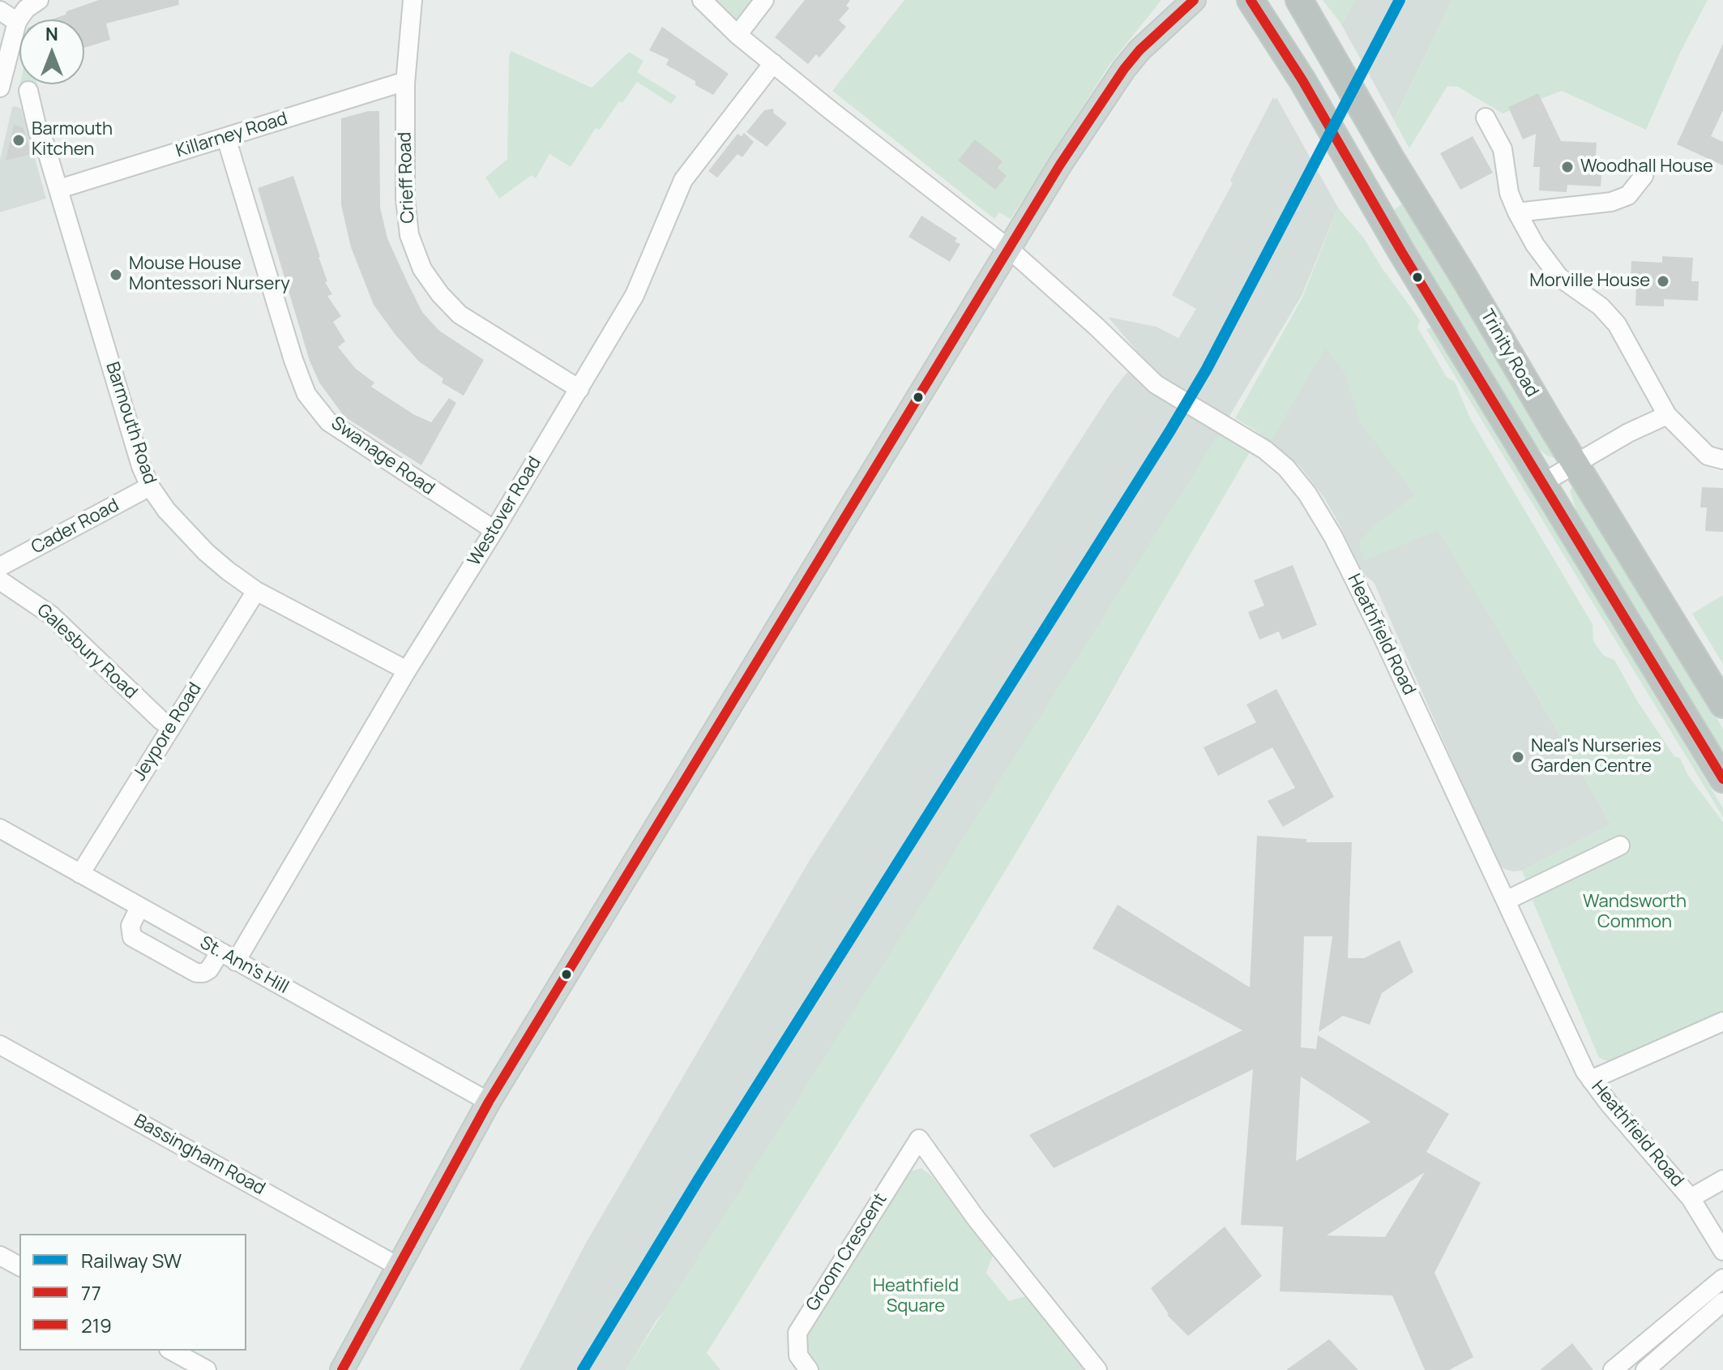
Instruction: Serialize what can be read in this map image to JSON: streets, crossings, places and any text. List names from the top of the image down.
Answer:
{
  "streets": {
    "highway": ["Trinity Road"],
    "street": [
      "Killarney Road",
      "Crieff Road",
      "Barmouth Road",
      "Swanage Road",
      "Westover Road",
      "Cader Road",
      "Heathfield Road",
      "Galesbury Road",
      "Jeypore Road",
      "St. Ann's Hill",
      "Bassingham Road",
      "Groom Crescent"
    ]
  },
  "crossings": [
    ["Killarney Road", "Crieff Road"],
    ["Killarney Road", "Barmouth Road"],
    ["Killarney Road", "Swanage Road"],
    ["Crieff Road", "Westover Road"],
    ["Barmouth Road", "Westover Road"],
    ["Barmouth Road", "Cader Road"],
    ["Barmouth Road", "Jeypore Road"],
    ["Swanage Road", "Westover Road"],
    ["Westover Road", "Heathfield Road"],
    ["Westover Road", "St. Ann's Hill"],
    ["Galesbury Road", "Jeypore Road"],
    ["Jeypore Road", "St. Ann's Hill"]
  ],
  "parks": ["Wandsworth Common", "Heathfield Square"],
  "places": [
    "Barmouth Kitchen",
    "Woodhall House",
    "Mouse House Montessori Nursery",
    "Morville House",
    "Neal's Nurseries Garden Centre"
  ],
  "lines": ["rail line SW", "transit line 77", "transit line 219"],
  "legend": ["Railway SW", "77", "219"],
  "north": "top"
}
